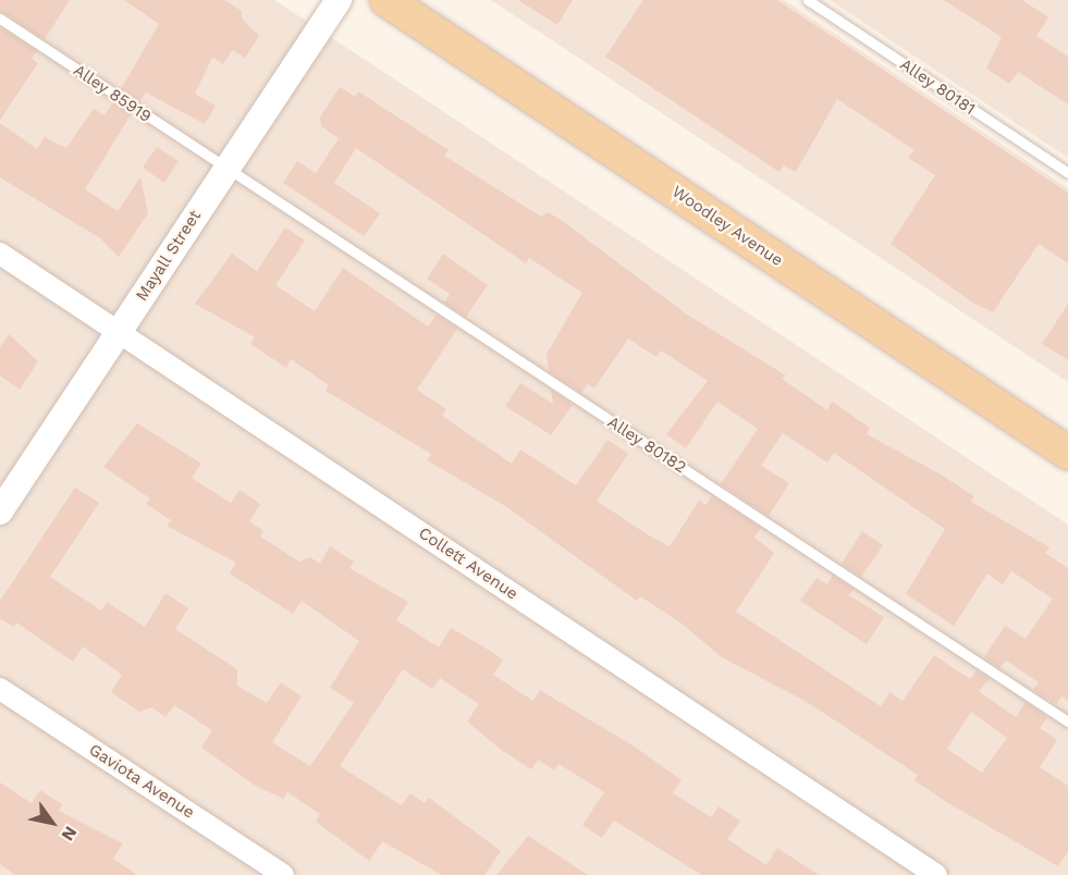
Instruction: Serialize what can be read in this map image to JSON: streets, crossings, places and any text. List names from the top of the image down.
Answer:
{
  "streets": {
    "main road": ["Woodley Avenue"],
    "street": ["Mayall Street", "Collett Avenue", "Gaviota Avenue"],
    "lane": ["Alley 80181", "Alley 85919", "Alley 80182"]
  },
  "crossings": [
    ["Alley 85919", "Mayall Street"],
    ["Alley 85919", "Alley 80182"],
    ["Mayall Street", "Alley 80182"],
    ["Mayall Street", "Collett Avenue"]
  ],
  "north": "bottom right"
}
